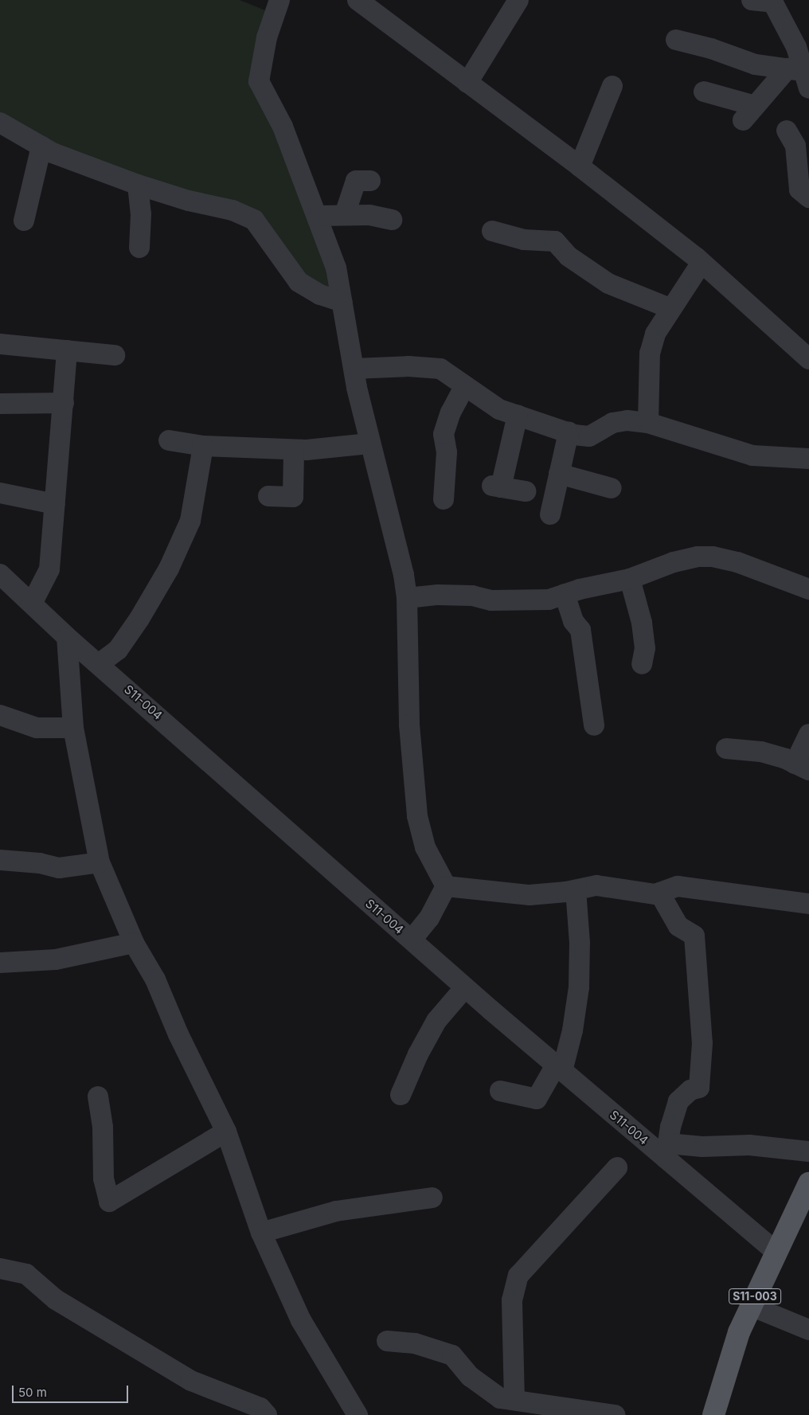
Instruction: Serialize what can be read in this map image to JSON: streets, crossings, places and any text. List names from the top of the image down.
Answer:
{
  "streets": {
    "main road": ["S11-003"],
    "street": ["S11-004"]
  },
  "crossings": [
    ["S11-004", "S11-003"]
  ],
  "scale_bar": "50 m"
}
